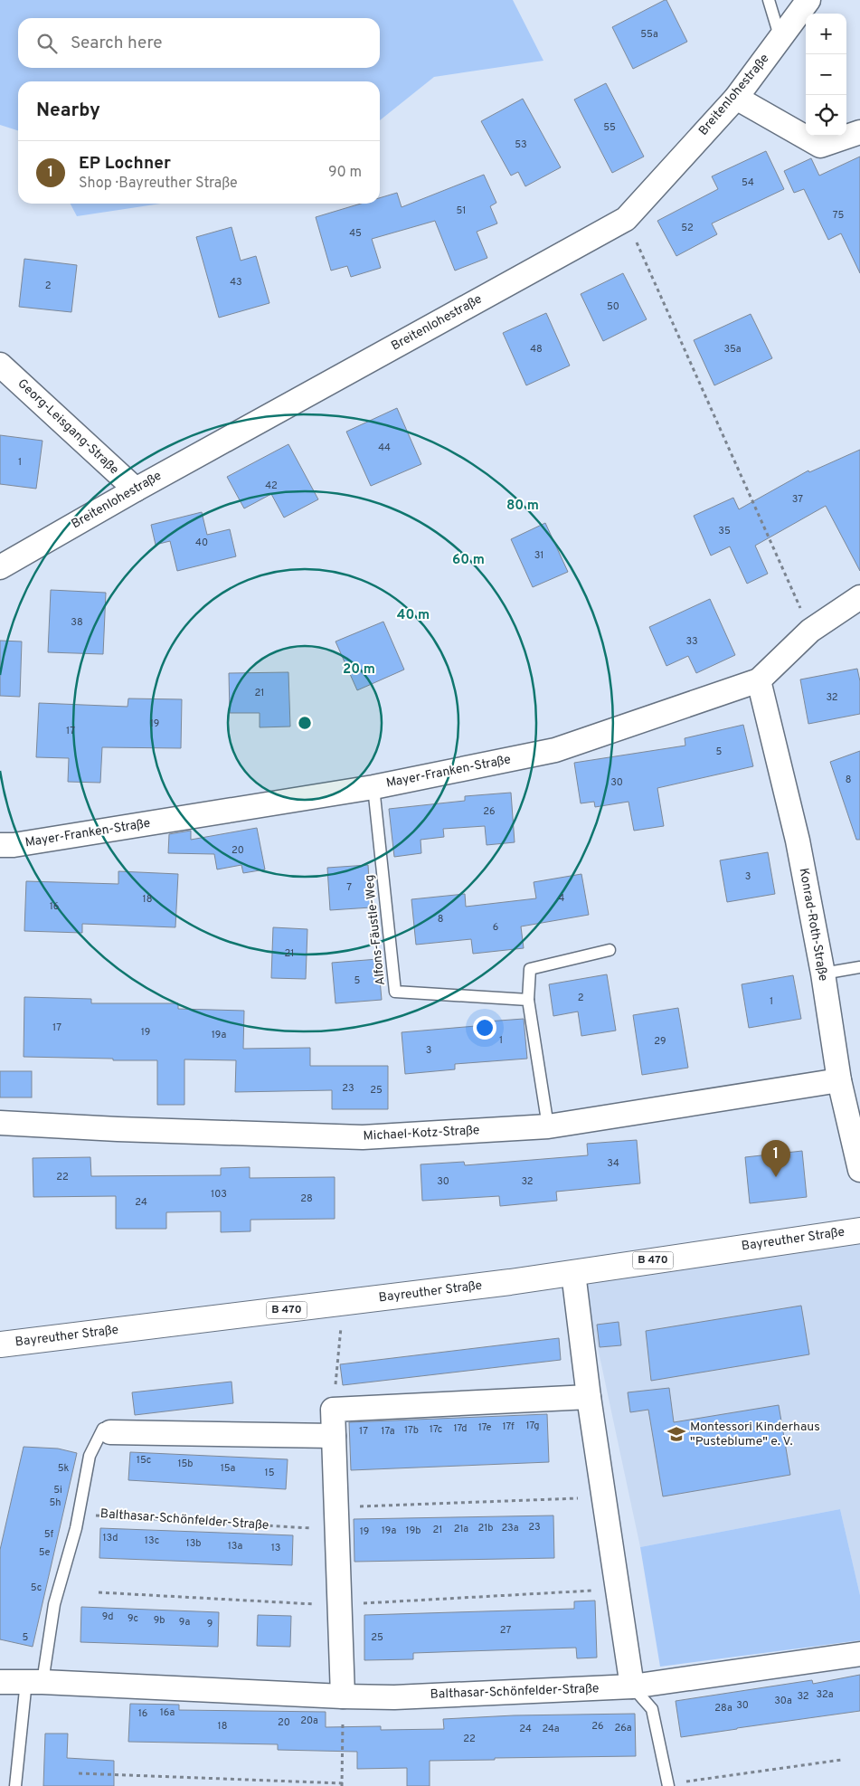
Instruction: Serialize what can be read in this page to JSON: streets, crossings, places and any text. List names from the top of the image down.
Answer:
{
  "streets": {
    "main road": ["Bayreuther Straße", "B 470"],
    "street": [
      "Breitenlohestraße",
      "Georg-Leisgang-Straße",
      "Mayer-Franken-Straße",
      "Konrad-Roth-Straße",
      "Michael-Kotz-Straße",
      "Balthasar-Schönfelder-Straße"
    ],
    "lane": ["Alfons-Fäustle-Weg"]
  },
  "crossings": [
    ["Breitenlohestraße", "Georg-Leisgang-Straße"],
    ["Mayer-Franken-Straße", "Konrad-Roth-Straße"],
    ["Mayer-Franken-Straße", "Alfons-Fäustle-Weg"],
    ["Konrad-Roth-Straße", "Michael-Kotz-Straße"]
  ],
  "places": {
    "school or university": ["Montessori Kinderhaus \"Pusteblume\" e. V."]
  },
  "house_numbers": [
    "55a",
    "55",
    "53",
    "54",
    "51",
    "75",
    "52",
    "45",
    "43",
    "2",
    "50",
    "48",
    "35a",
    "44",
    "1",
    "42",
    "37",
    "35",
    "40",
    "31",
    "38",
    "33",
    "21",
    "32",
    "19",
    "17",
    "5",
    "8",
    "30",
    "26",
    "20",
    "3",
    "7",
    "4",
    "18",
    "16",
    "8",
    "6",
    "21",
    "5",
    "2",
    "1",
    "17",
    "19",
    "19a",
    "1",
    "29",
    "3",
    "23",
    "25",
    "34",
    "22",
    "30",
    "32",
    "103",
    "28",
    "24",
    "17g",
    "17f",
    "17e",
    "17d",
    "17c",
    "17b",
    "17",
    "17a",
    "15c",
    "15b",
    "5k",
    "15a",
    "15",
    "5i",
    "5h",
    "23",
    "21b",
    "23a",
    "21a",
    "21",
    "19a",
    "19b",
    "19",
    "5f",
    "13d",
    "13c",
    "13b",
    "13a",
    "13",
    "5e",
    "5c",
    "9d",
    "9c",
    "9b",
    "9a",
    "9",
    "27",
    "5",
    "25",
    "32a",
    "32",
    "30a",
    "30",
    "28a",
    "16a",
    "16",
    "20a",
    "20",
    "18",
    "26",
    "26a",
    "24",
    "24a",
    "22"
  ],
  "page": {
    "map_buttons": ["+", "−"],
    "search": "Search here",
    "heading": "Nearby",
    "list": [
      {
        "mark": "1",
        "name": "EP Lochner",
        "note": "Shop · Bayreuther Straße",
        "value": "90 m"
      }
    ],
    "pins": "1"
  },
  "rings": [
    "80 m",
    "60 m",
    "40 m",
    "20 m"
  ]
}
